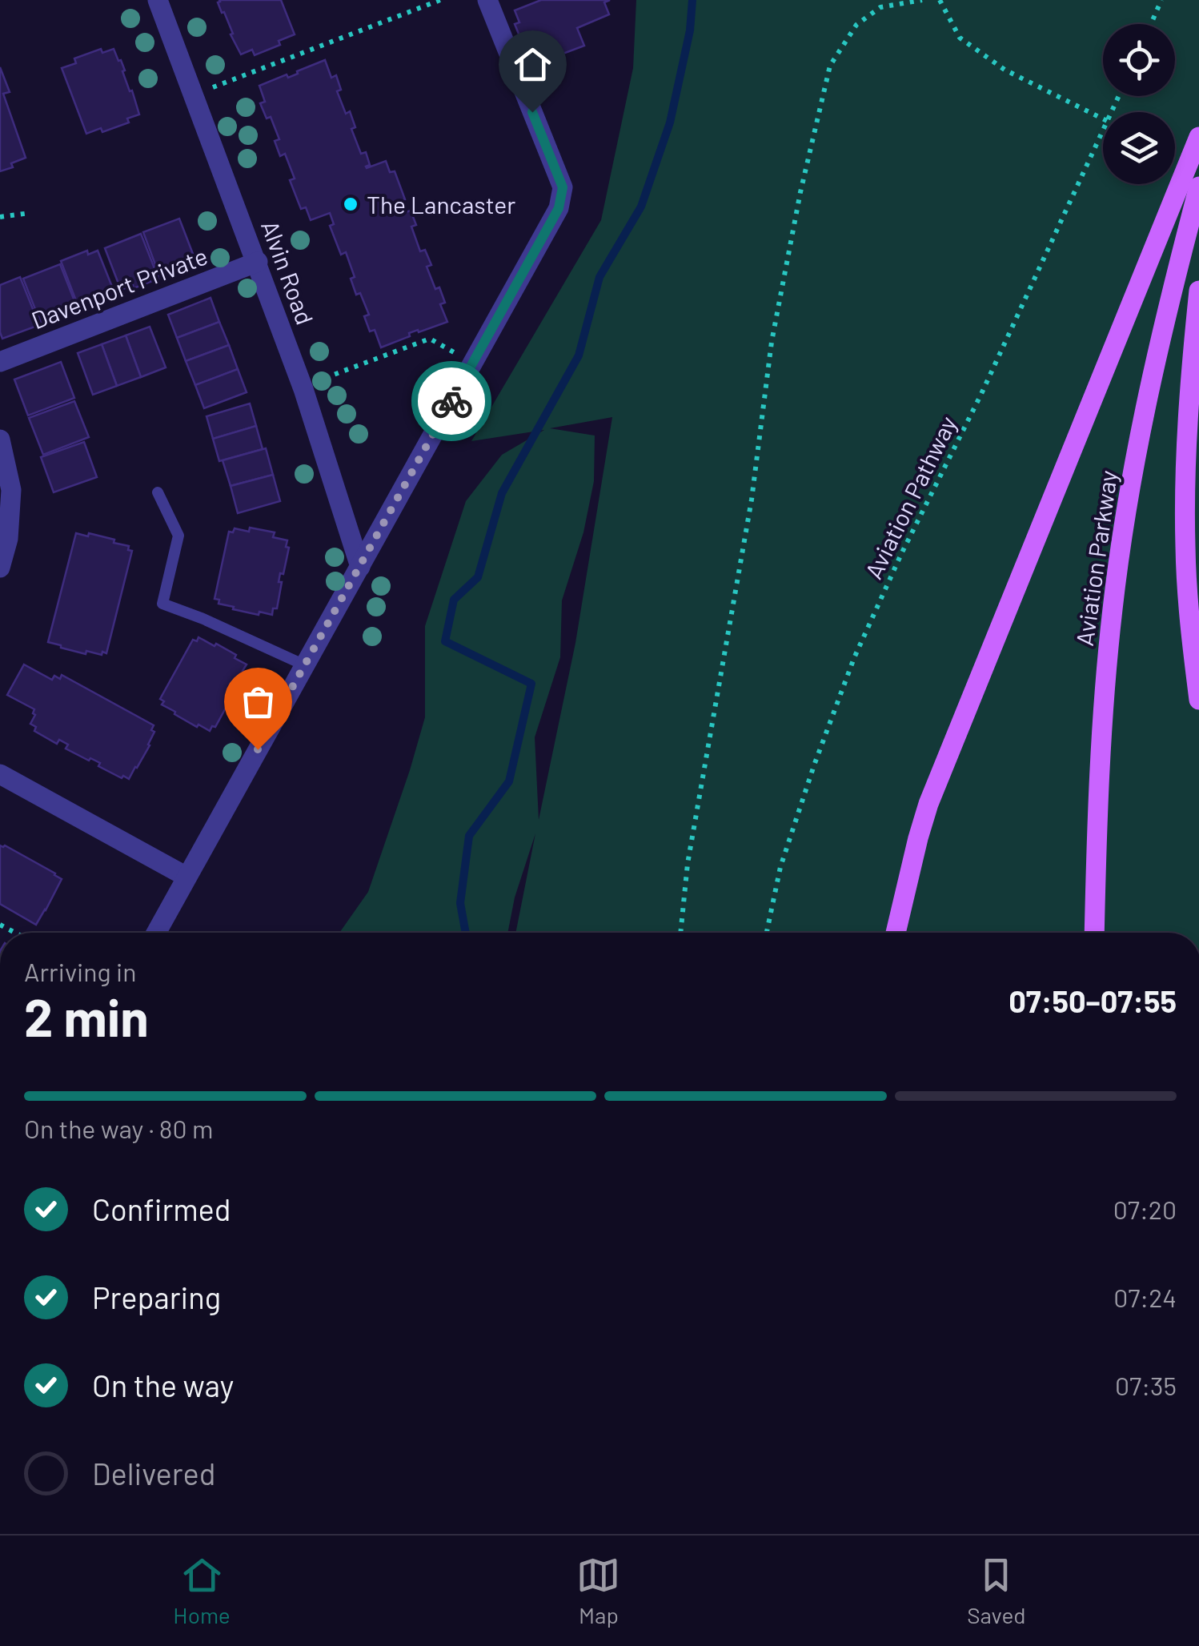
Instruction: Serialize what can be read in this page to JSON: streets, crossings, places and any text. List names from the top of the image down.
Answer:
{
  "streets": {
    "main road": ["Aviation Parkway"],
    "street": ["Alvin Road", "Davenport Private"],
    "path": ["Aviation Pathway"]
  },
  "crossings": [
    ["Alvin Road", "Davenport Private"]
  ],
  "places": ["The Lancaster"],
  "page": {
    "heading": ["2 min", "Arriving in", "07:50–07:55"],
    "bar": "On the way · 80 m",
    "list": [
      ["Confirmed", "07:20"],
      ["Preparing", "07:24"],
      ["On the way", "07:35"],
      "Delivered"
    ],
    "tabs": ["Home", "Map", "Saved"]
  }
}
